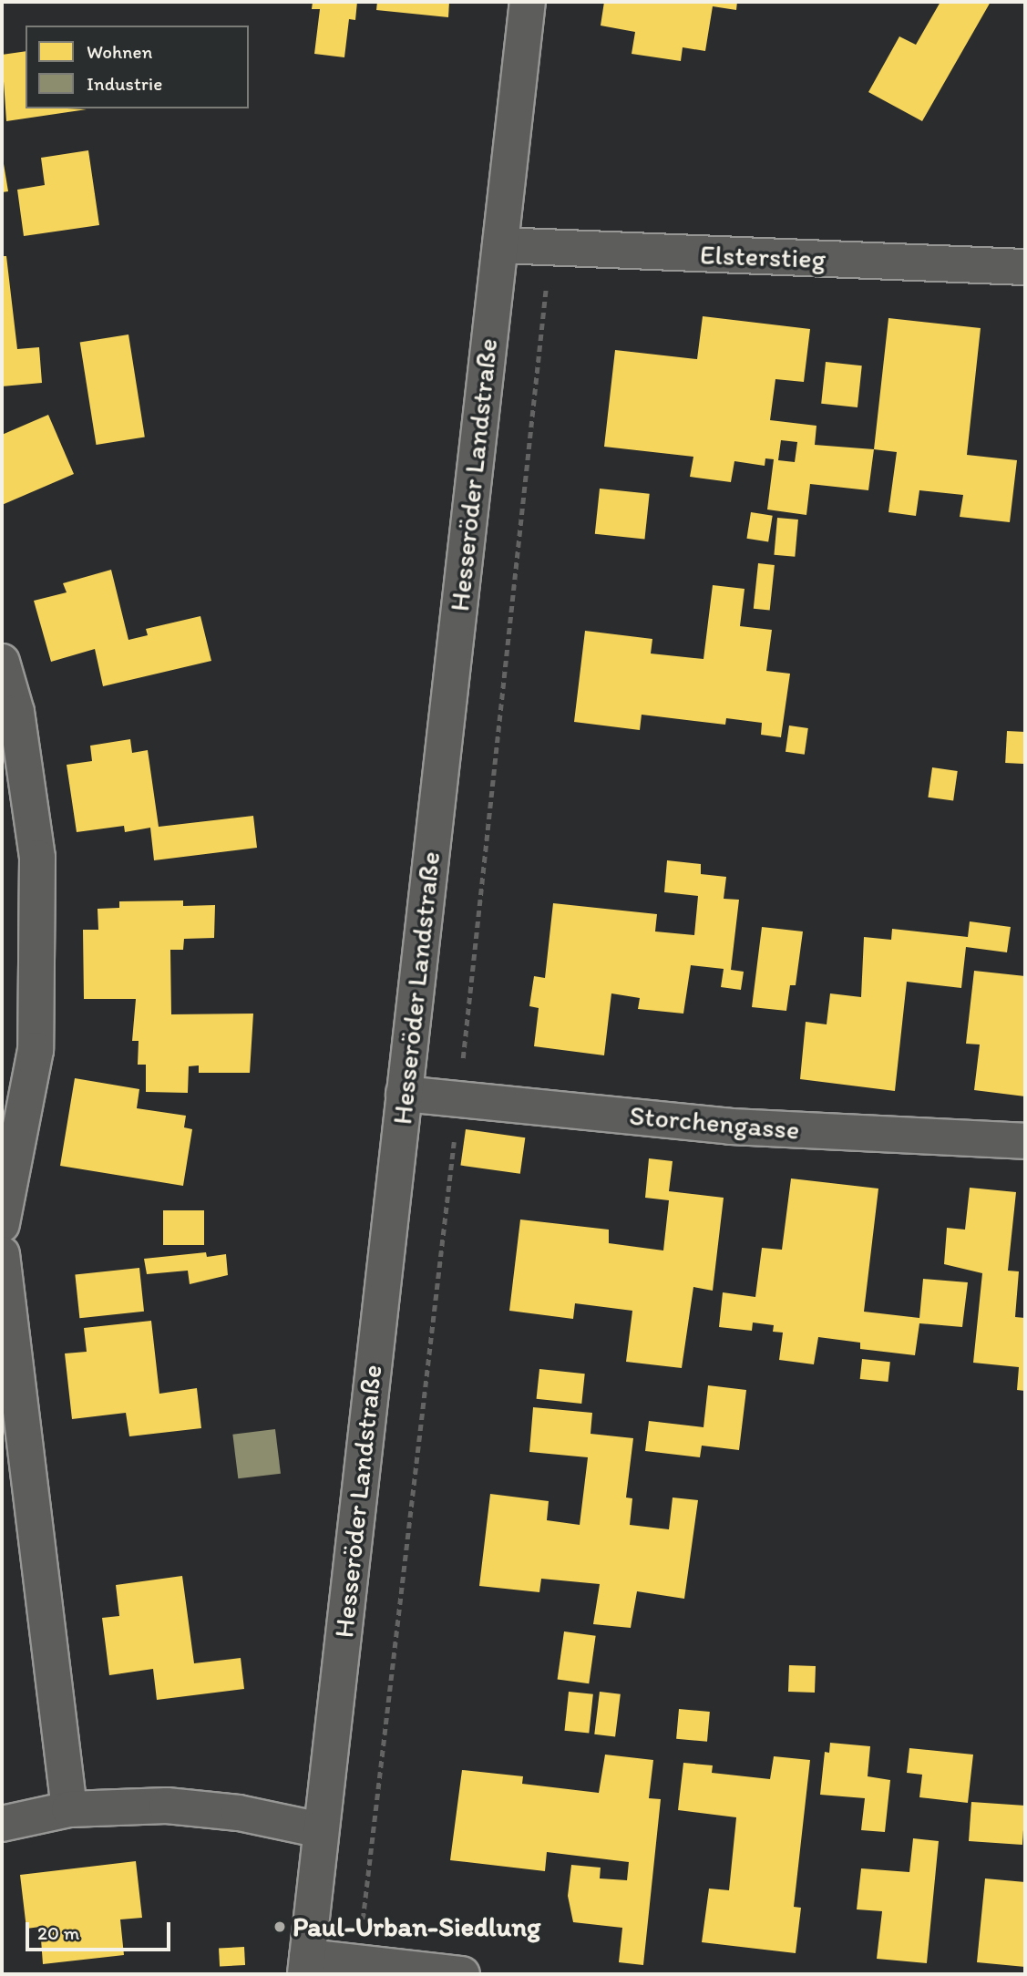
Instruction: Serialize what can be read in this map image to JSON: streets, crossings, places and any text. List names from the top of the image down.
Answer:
{
  "streets": {
    "street": ["Elsterstieg", "Hesseröder Landstraße", "Storchengasse"]
  },
  "crossings": [
    ["Elsterstieg", "Hesseröder Landstraße"],
    ["Hesseröder Landstraße", "Storchengasse"]
  ],
  "places": ["Paul-Urban-Siedlung"],
  "legend": ["Wohnen", "Industrie"],
  "scale_bar": "20 m"
}
